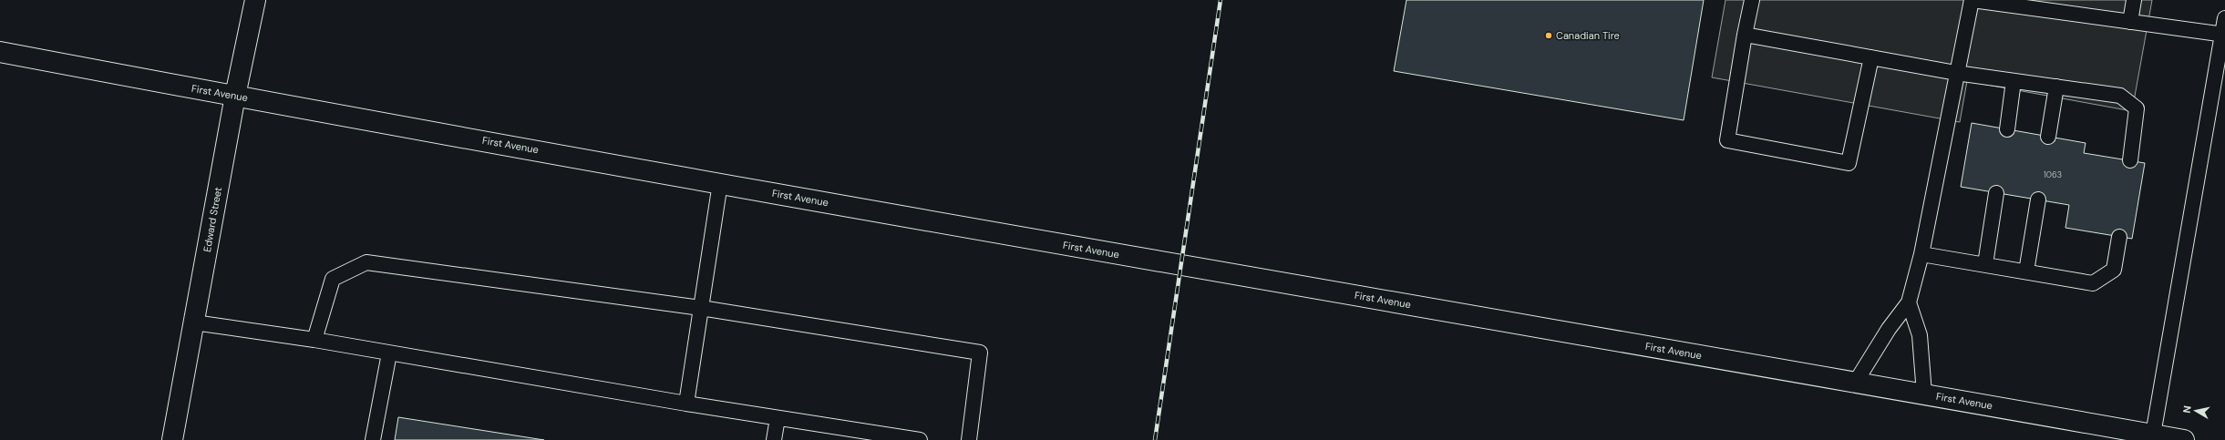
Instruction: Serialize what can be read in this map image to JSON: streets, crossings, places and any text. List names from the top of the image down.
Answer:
{
  "streets": {
    "main road": ["First Avenue", "Edward Street"]
  },
  "crossings": [
    ["First Avenue", "Edward Street"]
  ],
  "places": ["Canadian Tire"],
  "house_numbers": ["1063"],
  "north": "left"
}
